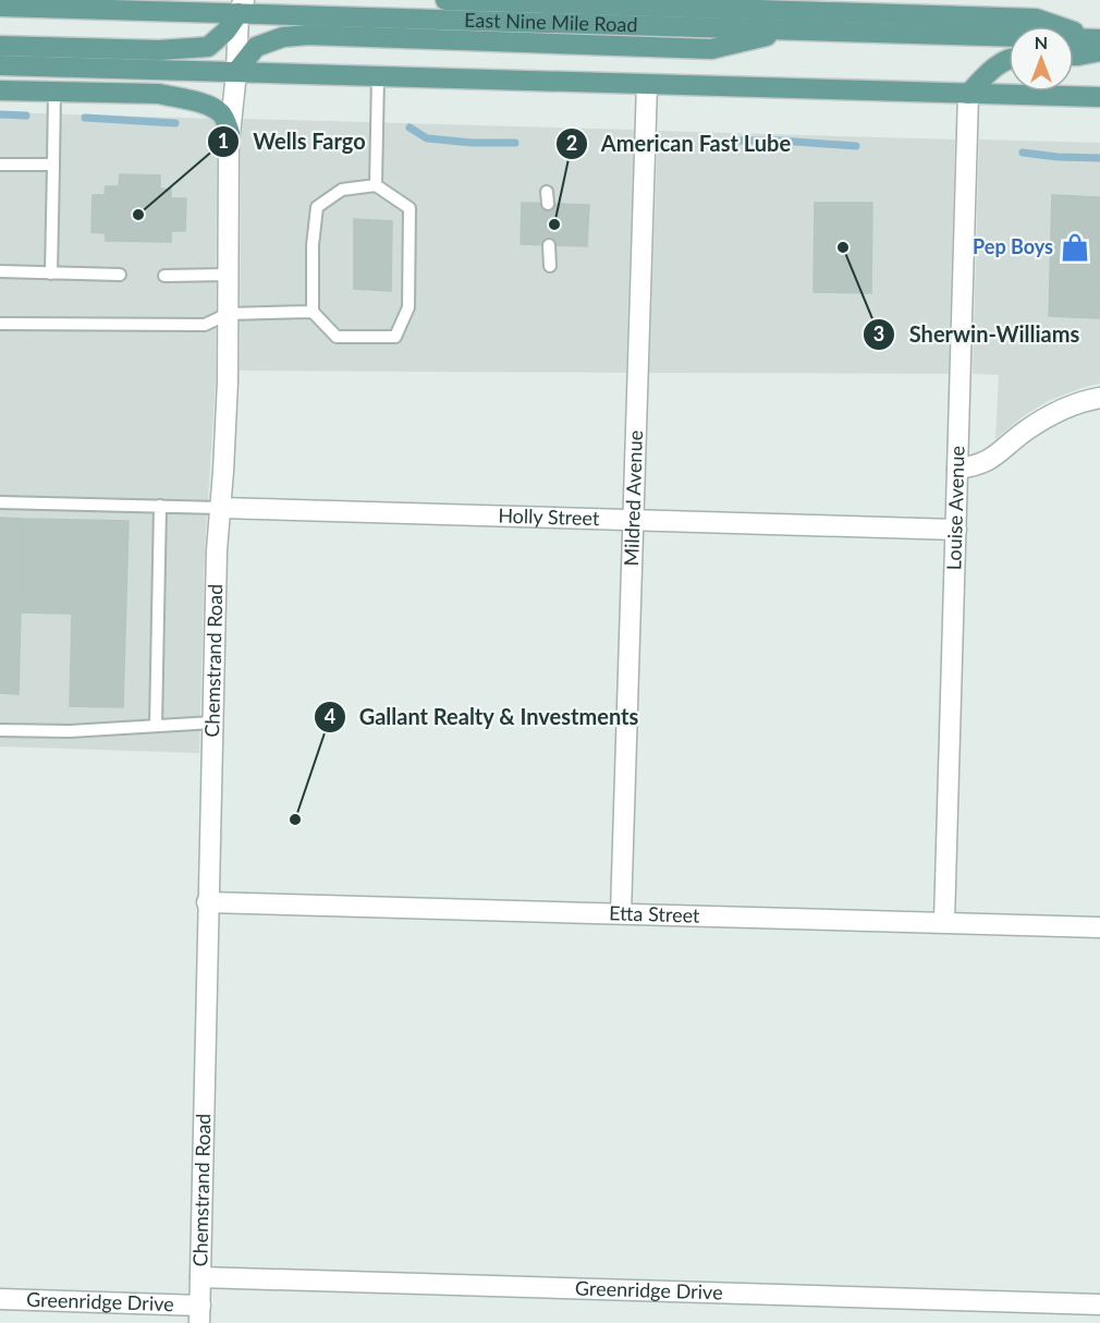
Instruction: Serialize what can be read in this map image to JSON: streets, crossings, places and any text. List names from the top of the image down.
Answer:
{
  "streets": {
    "main road": ["East Nine Mile Road"],
    "street": [
      "Mildred Avenue",
      "Louise Avenue",
      "Holly Street",
      "Chemstrand Road",
      "Etta Street",
      "Greenridge Drive"
    ]
  },
  "crossings": [
    ["East Nine Mile Road", "Chemstrand Road"],
    ["Mildred Avenue", "Holly Street"],
    ["Mildred Avenue", "Etta Street"],
    ["Louise Avenue", "Holly Street"],
    ["Louise Avenue", "Etta Street"],
    ["Holly Street", "Chemstrand Road"],
    ["Chemstrand Road", "Etta Street"],
    ["Chemstrand Road", "Greenridge Drive"]
  ],
  "places": {
    "other": [
      "Wells Fargo",
      "American Fast Lube",
      "Sherwin-Williams",
      "Gallant Realty & Investments"
    ],
    "shop": ["Pep Boys"]
  },
  "north": "top"
}
